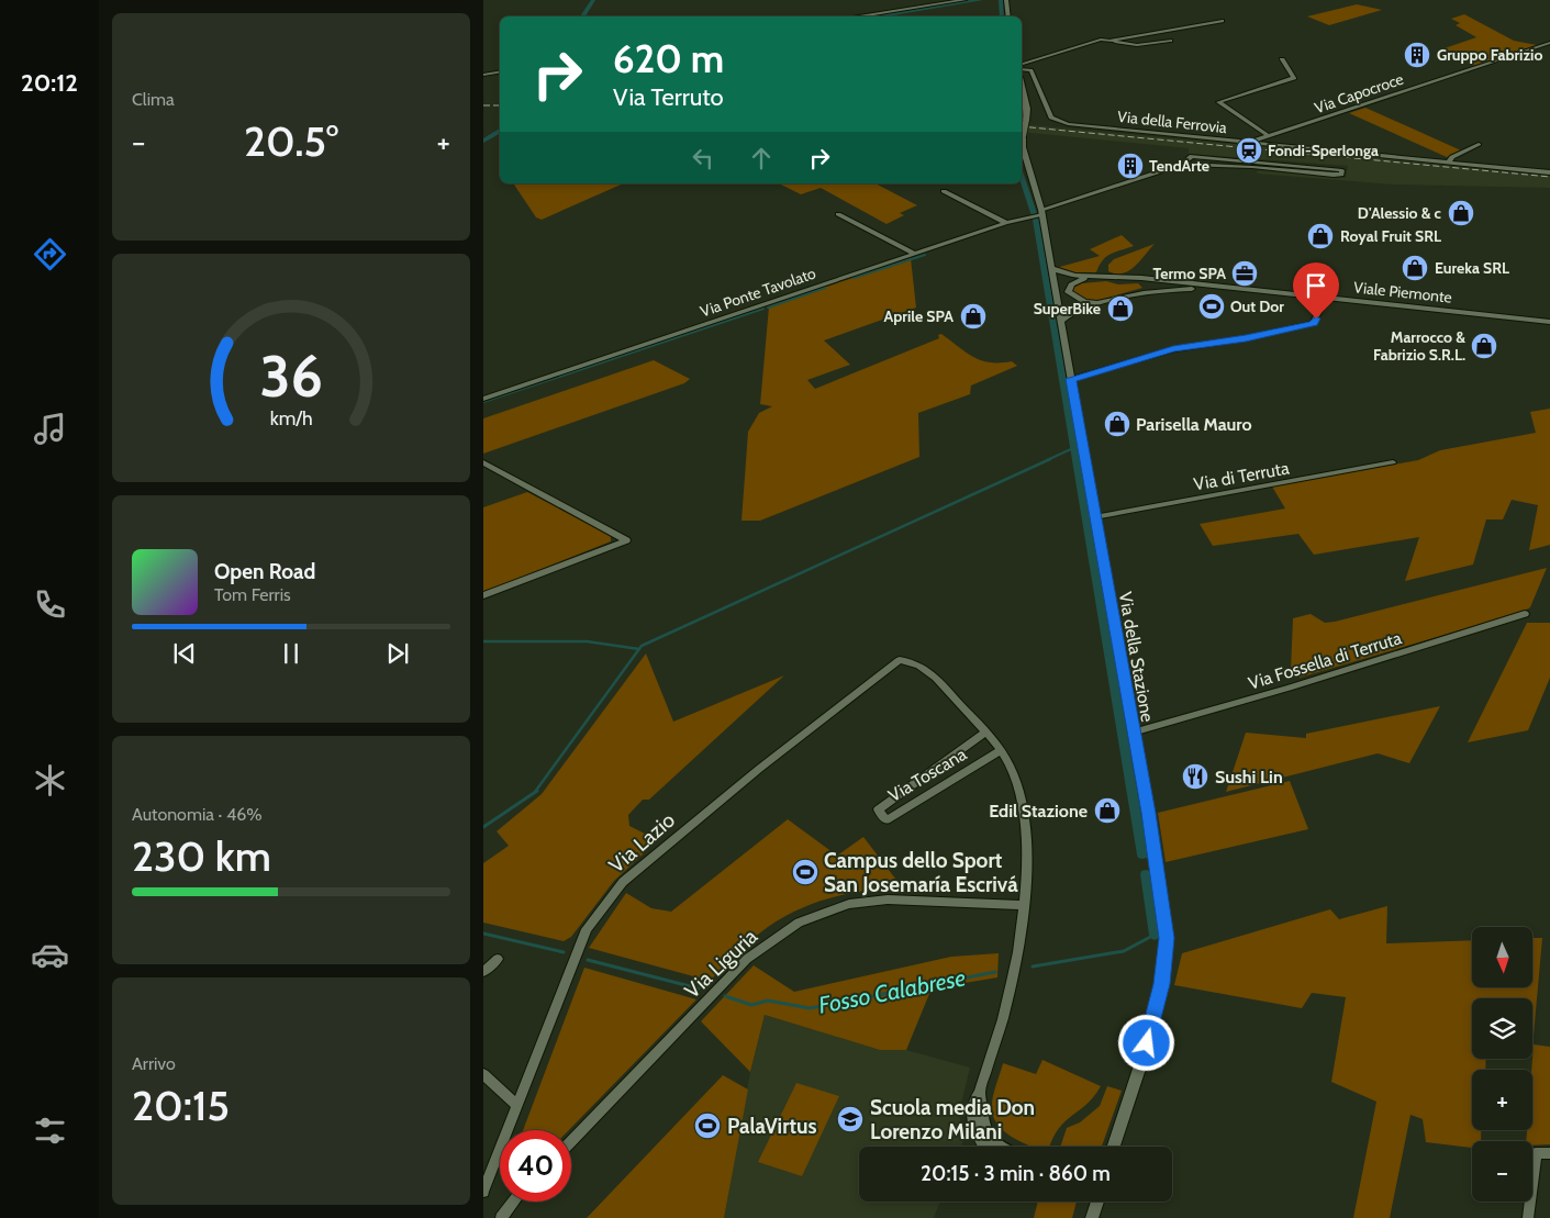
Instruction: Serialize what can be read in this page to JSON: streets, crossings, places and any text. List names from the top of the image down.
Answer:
{
  "streets": {
    "street": [
      "Via Capocroce",
      "Via della Ferrovia",
      "Via Ponte Tavolato",
      "Viale Piemonte",
      "Via di Terruta",
      "Via della Stazione",
      "Via Fossella di Terruta",
      "Via Toscana",
      "Via Lazio",
      "Via Liguria"
    ]
  },
  "crossings": [
    ["Via Capocroce", "Via della Ferrovia"],
    ["Via Ponte Tavolato", "Via della Stazione"],
    ["Viale Piemonte", "Via della Stazione"],
    ["Via di Terruta", "Via della Stazione"],
    ["Via della Stazione", "Via Fossella di Terruta"],
    ["Via Toscana", "Via Lazio"]
  ],
  "water": ["Fosso Calabrese"],
  "places": {
    "building": ["Gruppo Fabrizio", "TendArte"],
    "station": ["Fondi-Sperlonga"],
    "shop": [
      "D'Alessio & c",
      "Royal Fruit SRL",
      "Eureka SRL",
      "SuperBike",
      "Aprile SPA",
      "Marrocco & Fabrizio S.R.L.",
      "Parisella Mauro",
      "Edil Stazione"
    ],
    "office": ["Termo SPA"],
    "sports": ["Out Dor", "Campus dello Sport San Josemaría Escrivá", "PalaVirtus"],
    "restaurant": ["Sushi Lin"],
    "school or university": ["Scuola media Don Lorenzo Milani"]
  },
  "north": "bottom",
  "page": {
    "tabs": "20:12",
    "tile": [
      "Clima",
      ["Autonomia · 46%", "230 km"],
      ["Arrivo", "20:15"]
    ],
    "turn": ["620 m", "Via Terruto"],
    "heat": ["−", "20.5°", "+"],
    "song": ["Open Road", "Tom Ferris"],
    "map_buttons": ["+", "−"],
    "limit": "40",
    "trip": "20:15 · 3 min · 860 m",
    "gauge": ["36", "km/h"]
  }
}
